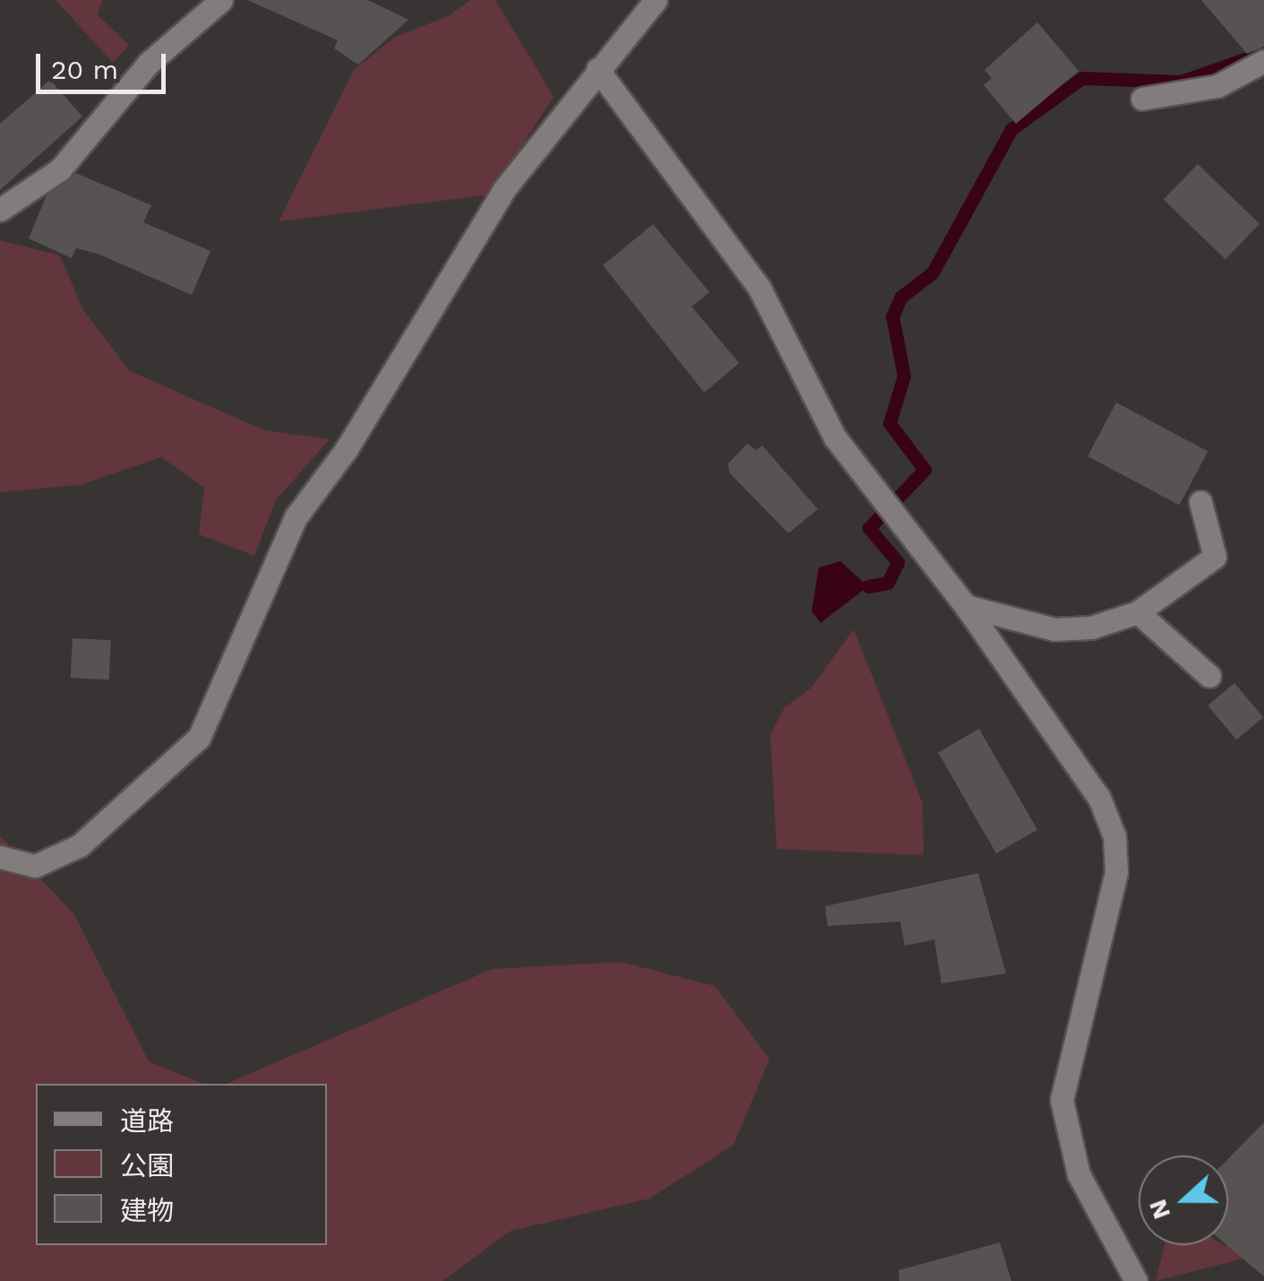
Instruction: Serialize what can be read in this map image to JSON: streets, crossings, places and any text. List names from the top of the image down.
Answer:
{
  "legend": ["道路", "公園", "建物"],
  "scale_bar": "20 m",
  "north": "left"
}
